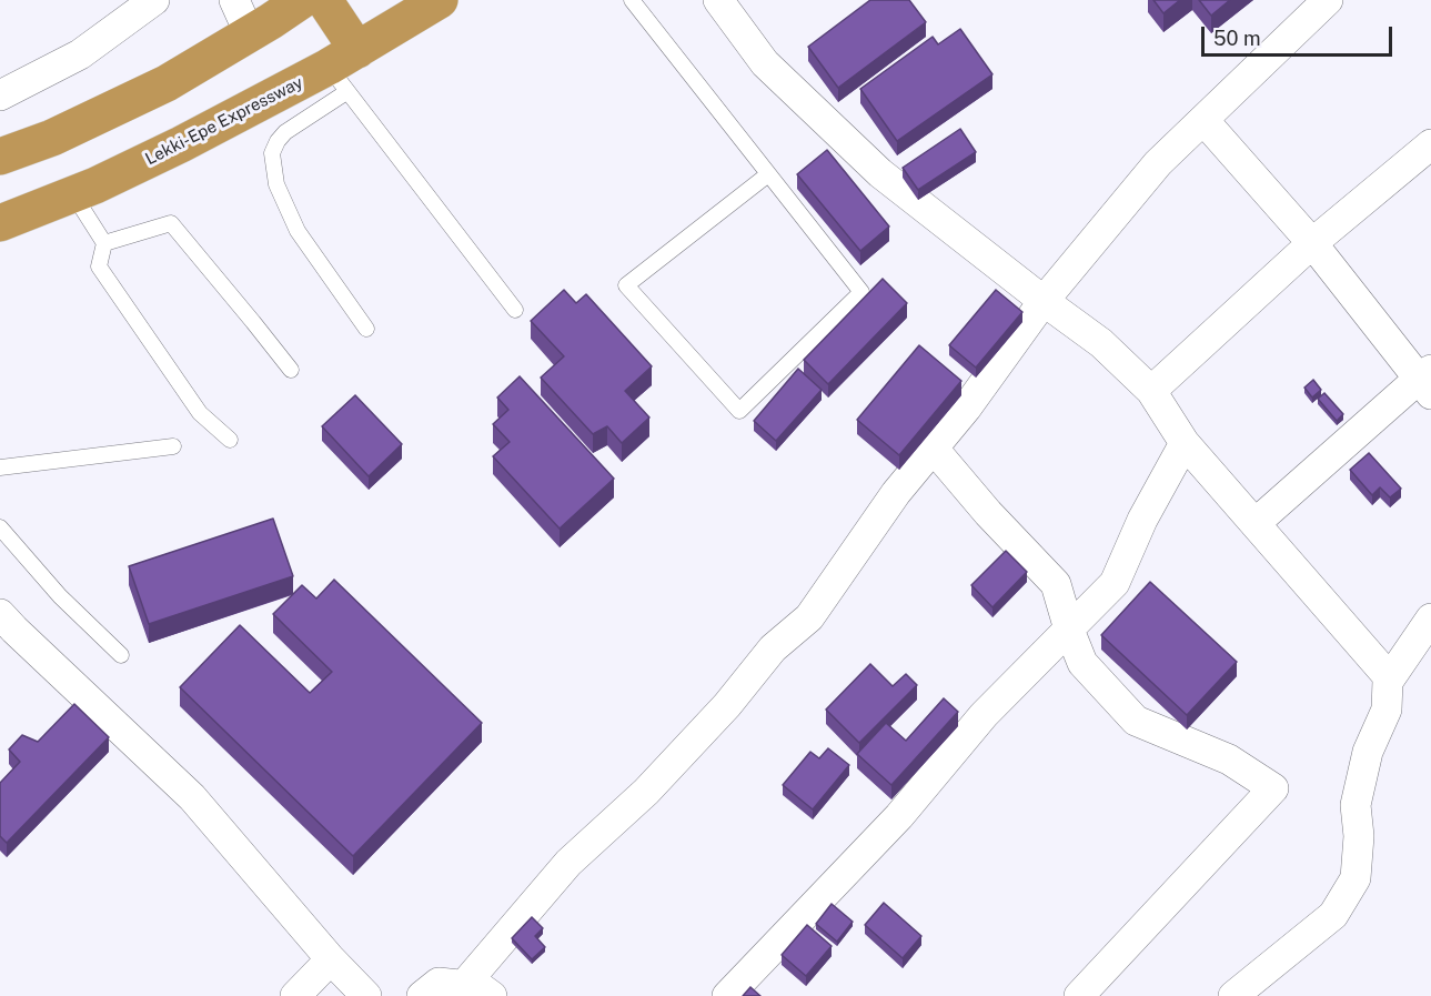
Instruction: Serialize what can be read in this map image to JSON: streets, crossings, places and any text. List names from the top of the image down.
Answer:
{
  "streets": {
    "highway": ["Lekki-Epe Expressway"]
  },
  "scale_bar": "50 m"
}
